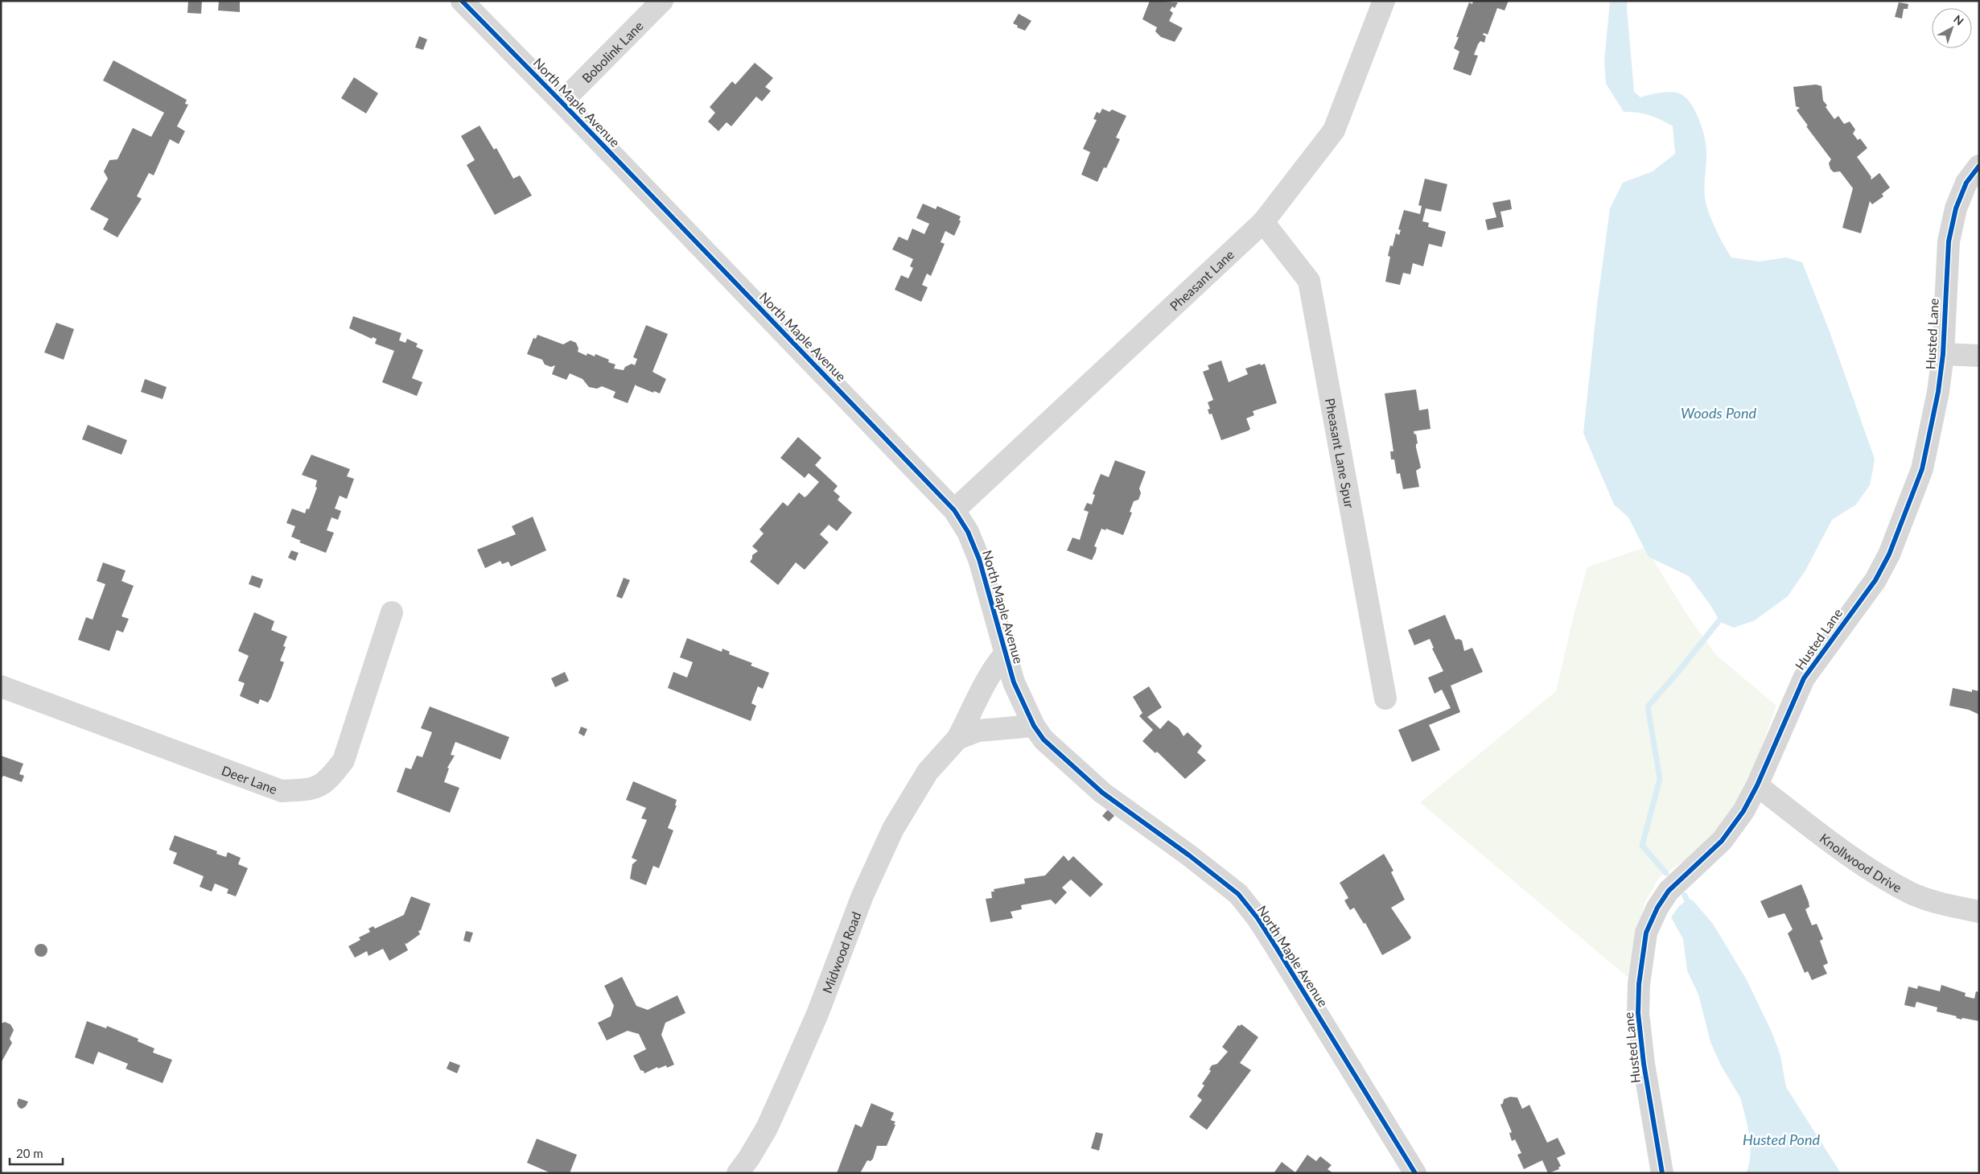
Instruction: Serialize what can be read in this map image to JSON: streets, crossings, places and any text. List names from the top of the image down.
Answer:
{
  "streets": {
    "street": [
      "Bobolink Lane",
      "North Maple Avenue",
      "Pheasant Lane",
      "Husted Lane",
      "Pheasant Lane Spur",
      "Deer Lane",
      "Knollwood Drive",
      "Midwood Road"
    ]
  },
  "crossings": [
    ["Bobolink Lane", "North Maple Avenue"],
    ["North Maple Avenue", "Pheasant Lane"],
    ["North Maple Avenue", "Midwood Road"],
    ["Pheasant Lane", "Pheasant Lane Spur"],
    ["Husted Lane", "Knollwood Drive"]
  ],
  "water": ["Woods Pond", "Husted Pond"],
  "scale_bar": "20 m",
  "north": "top right"
}
